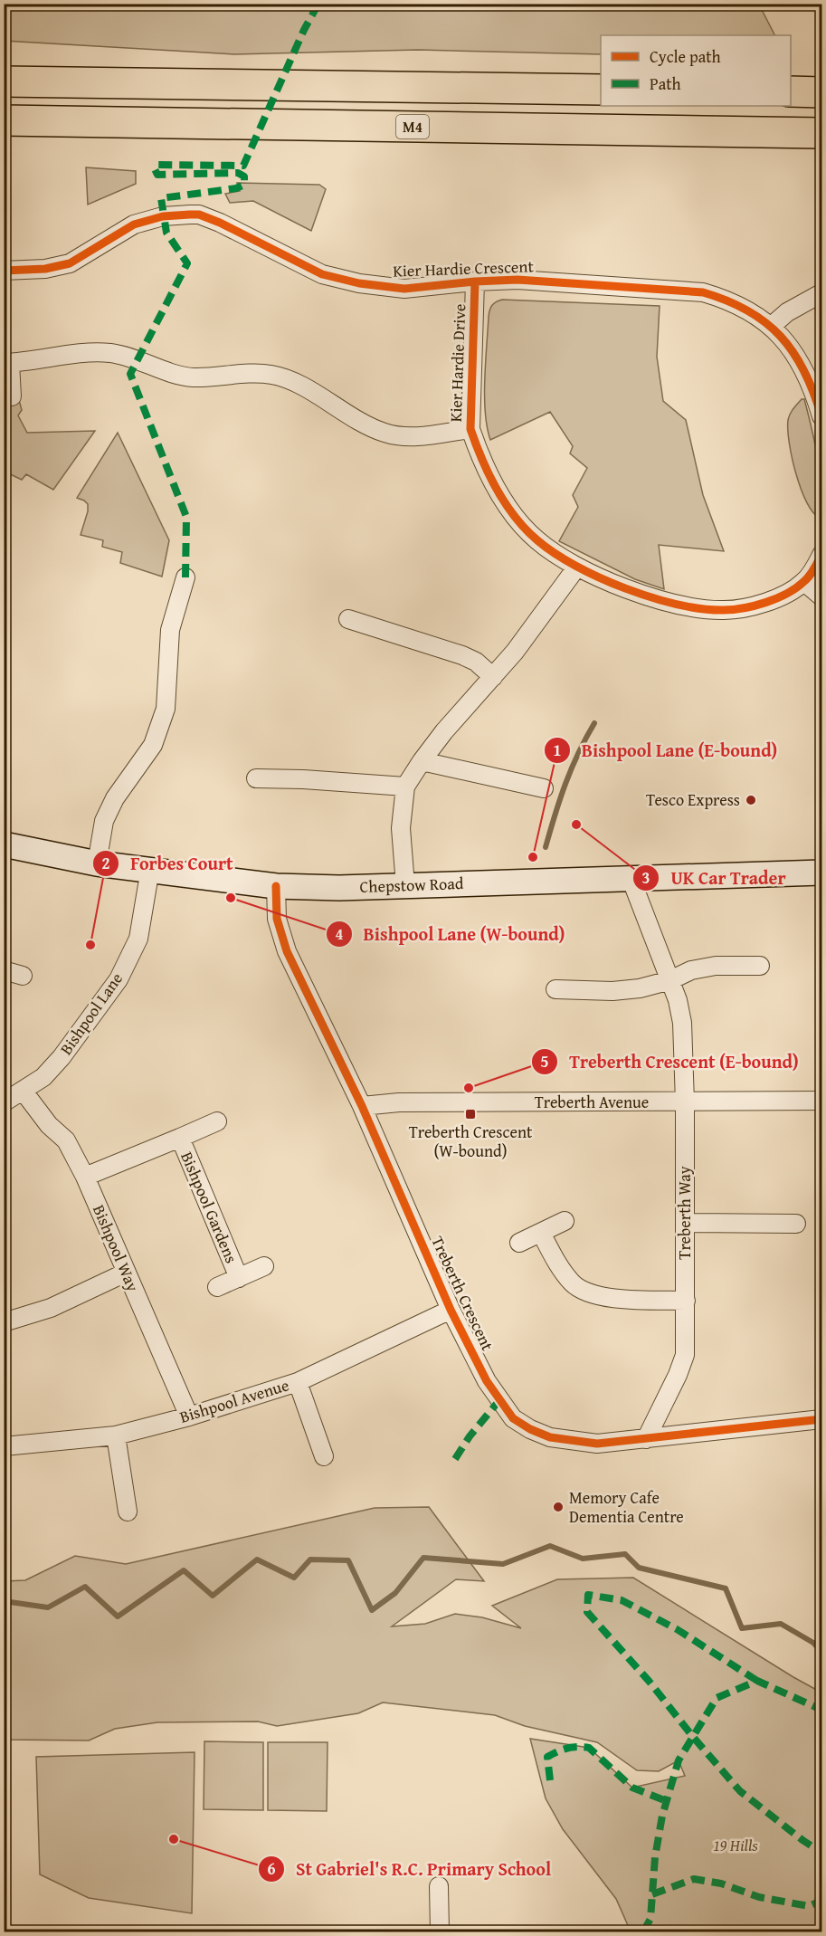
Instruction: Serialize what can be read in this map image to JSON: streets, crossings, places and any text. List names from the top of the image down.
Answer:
{
  "streets": {
    "highway": ["M4"],
    "main road": ["Chepstow Road"],
    "street": [
      "Kier Hardie Crescent",
      "Kier Hardie Drive",
      "Bishpool Lane",
      "Treberth Avenue",
      "Bishpool Gardens",
      "Treberth Way",
      "Bishpool Way",
      "Treberth Crescent",
      "Bishpool Avenue"
    ]
  },
  "crossings": [
    ["Kier Hardie Crescent", "Kier Hardie Drive"],
    ["Chepstow Road", "Bishpool Lane"],
    ["Chepstow Road", "Treberth Way"],
    ["Chepstow Road", "Treberth Crescent"],
    ["Bishpool Lane", "Bishpool Way"],
    ["Treberth Avenue", "Treberth Way"],
    ["Treberth Avenue", "Treberth Crescent"],
    ["Bishpool Gardens", "Bishpool Way"],
    ["Treberth Way", "Treberth Crescent"],
    ["Bishpool Way", "Bishpool Avenue"],
    ["Treberth Crescent", "Bishpool Avenue"]
  ],
  "parks": ["19 Hills"],
  "places": {
    "other": [
      "Tesco Express",
      "UK Car Trader",
      "Bishpool Lane (E-bound)",
      "Bishpool Lane (W-bound)",
      "Forbes Court",
      "Treberth Crescent (E-bound)",
      "Memory Cafe Dementia Centre",
      "St Gabriel's R.C. Primary School"
    ],
    "transit": ["Treberth Crescent (W-bound)"]
  },
  "legend": ["Cycle path", "Path"]
}
